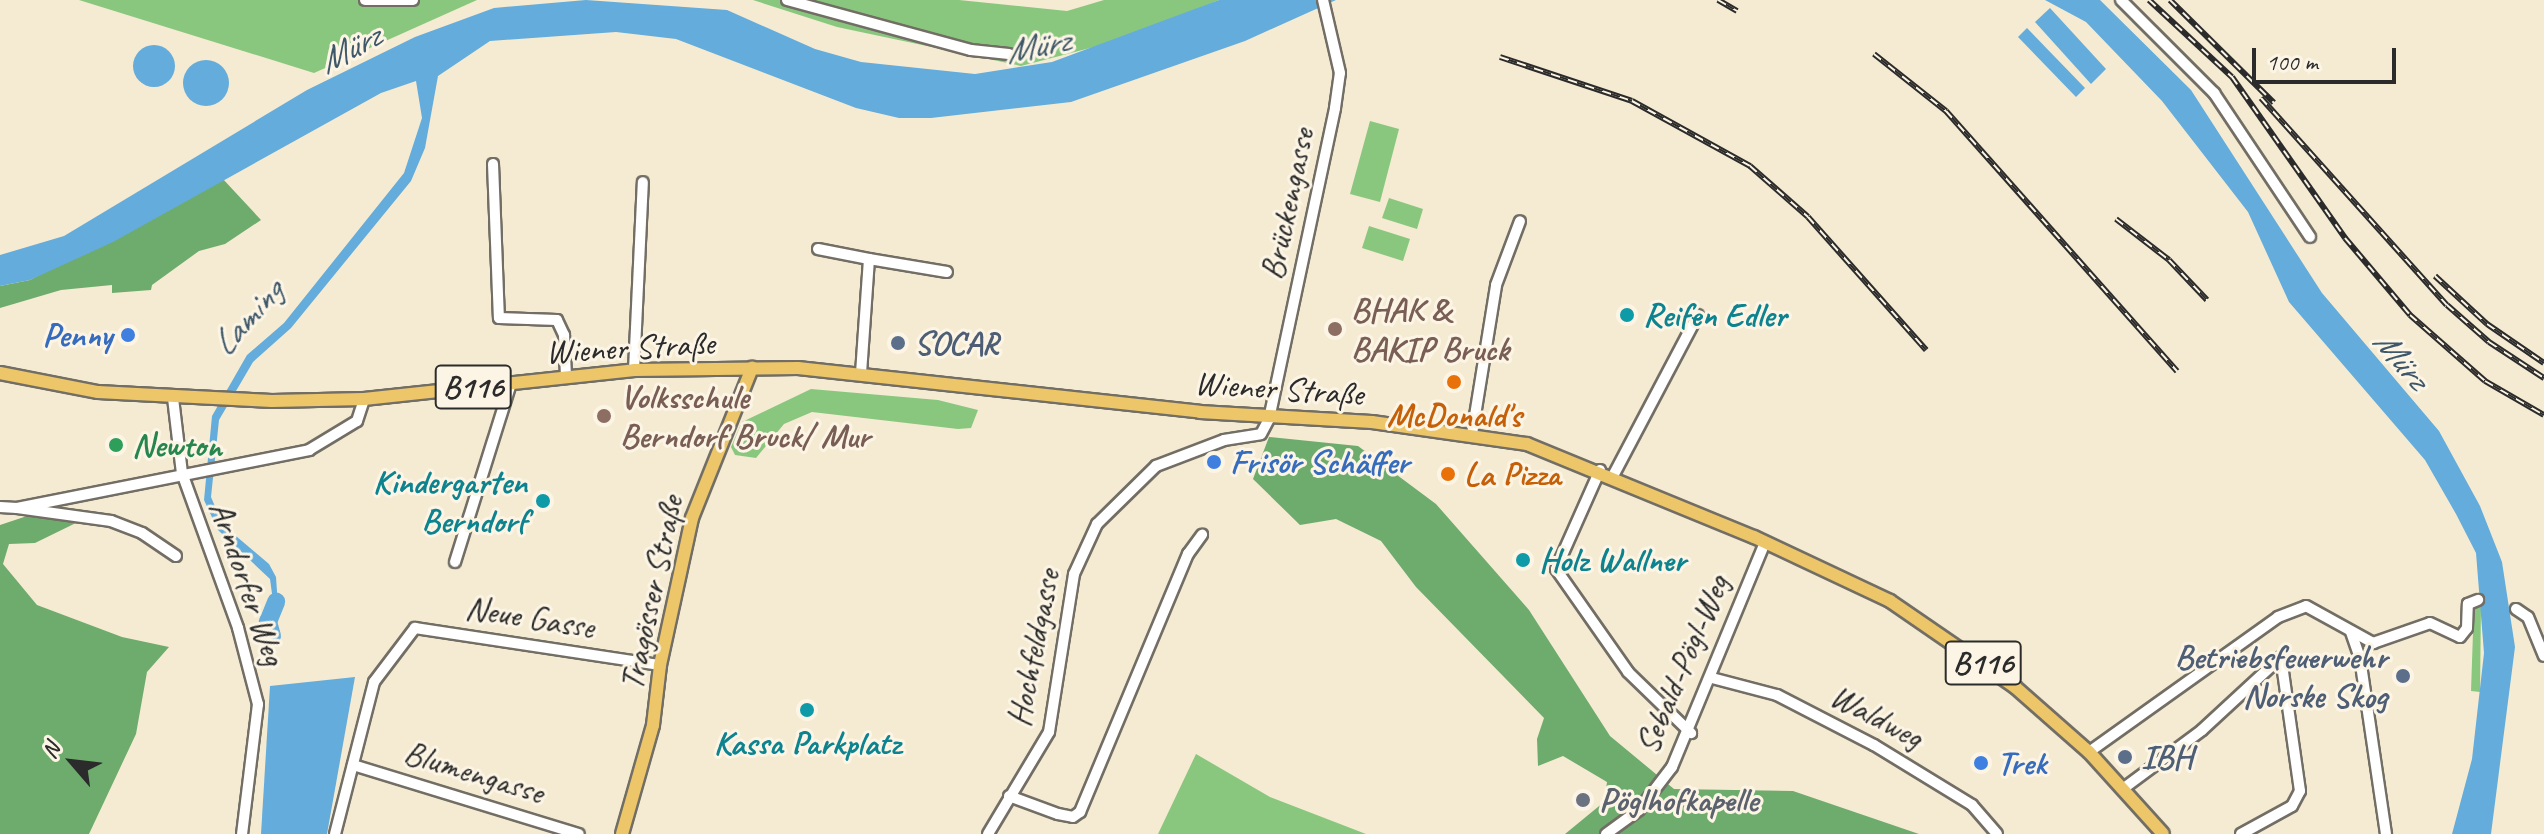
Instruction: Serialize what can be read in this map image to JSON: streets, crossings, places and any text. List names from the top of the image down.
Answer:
{
  "streets": {
    "main road": ["Wiener Straße", "B116", "Tragösser Straße"],
    "street": [
      "Brückengasse",
      "Arndorfer Weg",
      "Neue Gasse",
      "Hochfeldgasse",
      "Sebald-Pögl-Weg",
      "Waldweg",
      "Blumengasse"
    ]
  },
  "crossings": [
    ["Brückengasse", "Wiener Straße"],
    ["Brückengasse", "Hochfeldgasse"],
    ["Wiener Straße", "B116"],
    ["Wiener Straße", "Arndorfer Weg"],
    ["Wiener Straße", "Tragösser Straße"],
    ["Wiener Straße", "Hochfeldgasse"],
    ["Wiener Straße", "Sebald-Pögl-Weg"],
    ["B116", "Arndorfer Weg"],
    ["Tragösser Straße", "Neue Gasse"],
    ["Neue Gasse", "Blumengasse"],
    ["Sebald-Pögl-Weg", "Waldweg"]
  ],
  "water": ["Mürz", "Laming"],
  "places": [
    "Reifen Edler",
    "BHAK & BAKIP Bruck",
    "Penny",
    "SOCAR",
    "McDonald's",
    "Volksschule Berndorf Bruck/ Mur",
    "Newton",
    "Frisör Schäffer",
    "La Pizza",
    "Kindergarten Berndorf",
    "Holz Wallner",
    "Betriebsfeuerwehr Norske Skog",
    "Kassa Parkplatz",
    "IBH",
    "Trek",
    "Pöglhofkapelle"
  ],
  "scale_bar": "100 m",
  "north": "top left"
}
